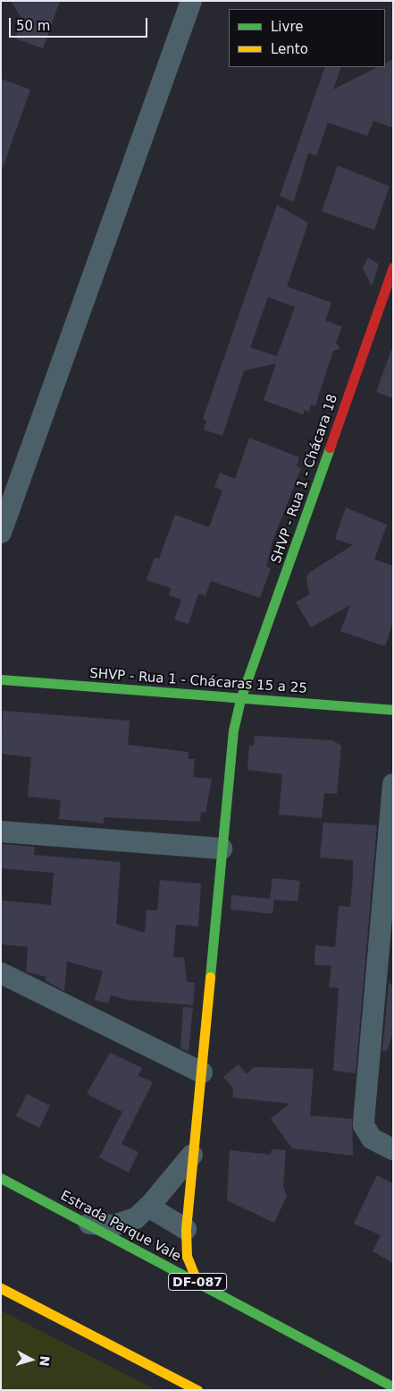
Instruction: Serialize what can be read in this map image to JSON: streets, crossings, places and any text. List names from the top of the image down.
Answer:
{
  "streets": {
    "street": [
      "SHVP - Rua 1 - Chácara 18",
      "SHVP - Rua 1 - Chácaras 15 a 25",
      "Estrada Parque Vale",
      "DF-087"
    ]
  },
  "crossings": [
    ["SHVP - Rua 1 - Chácara 18", "SHVP - Rua 1 - Chácaras 15 a 25"],
    ["SHVP - Rua 1 - Chácara 18", "Estrada Parque Vale"]
  ],
  "legend": ["Livre", "Lento"],
  "scale_bar": "50 m",
  "north": "right"
}
